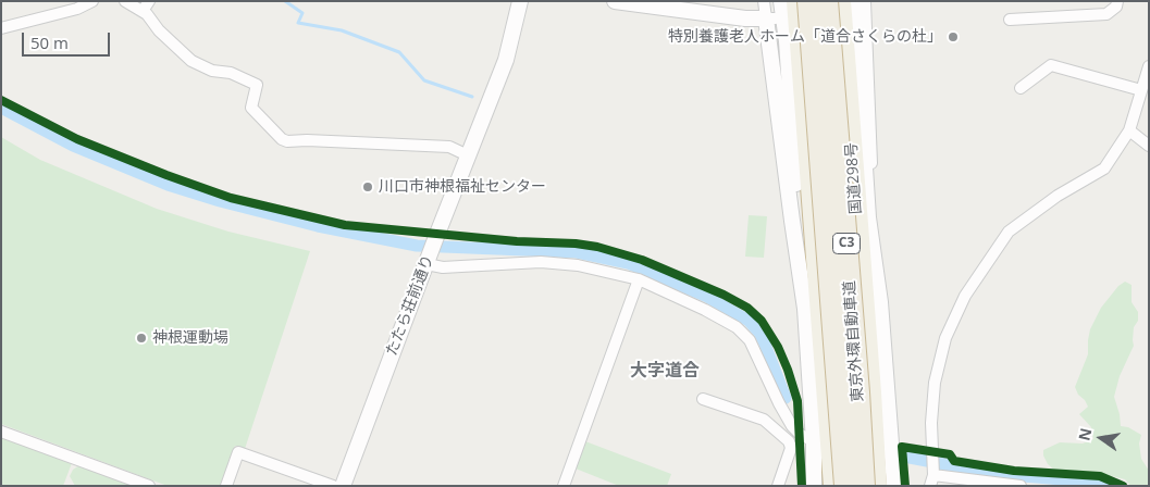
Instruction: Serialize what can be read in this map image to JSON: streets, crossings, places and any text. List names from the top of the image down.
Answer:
{
  "streets": {
    "highway": ["国道298号", "C3", "東京外環自動車道"],
    "street": ["たたら荘前通り"]
  },
  "districts": ["大字道合"],
  "places": ["特別養護老人ホーム「道合さくらの杜」", "川口市神根福祉センター", "神根運動場"],
  "scale_bar": "50 m",
  "north": "left"
}
